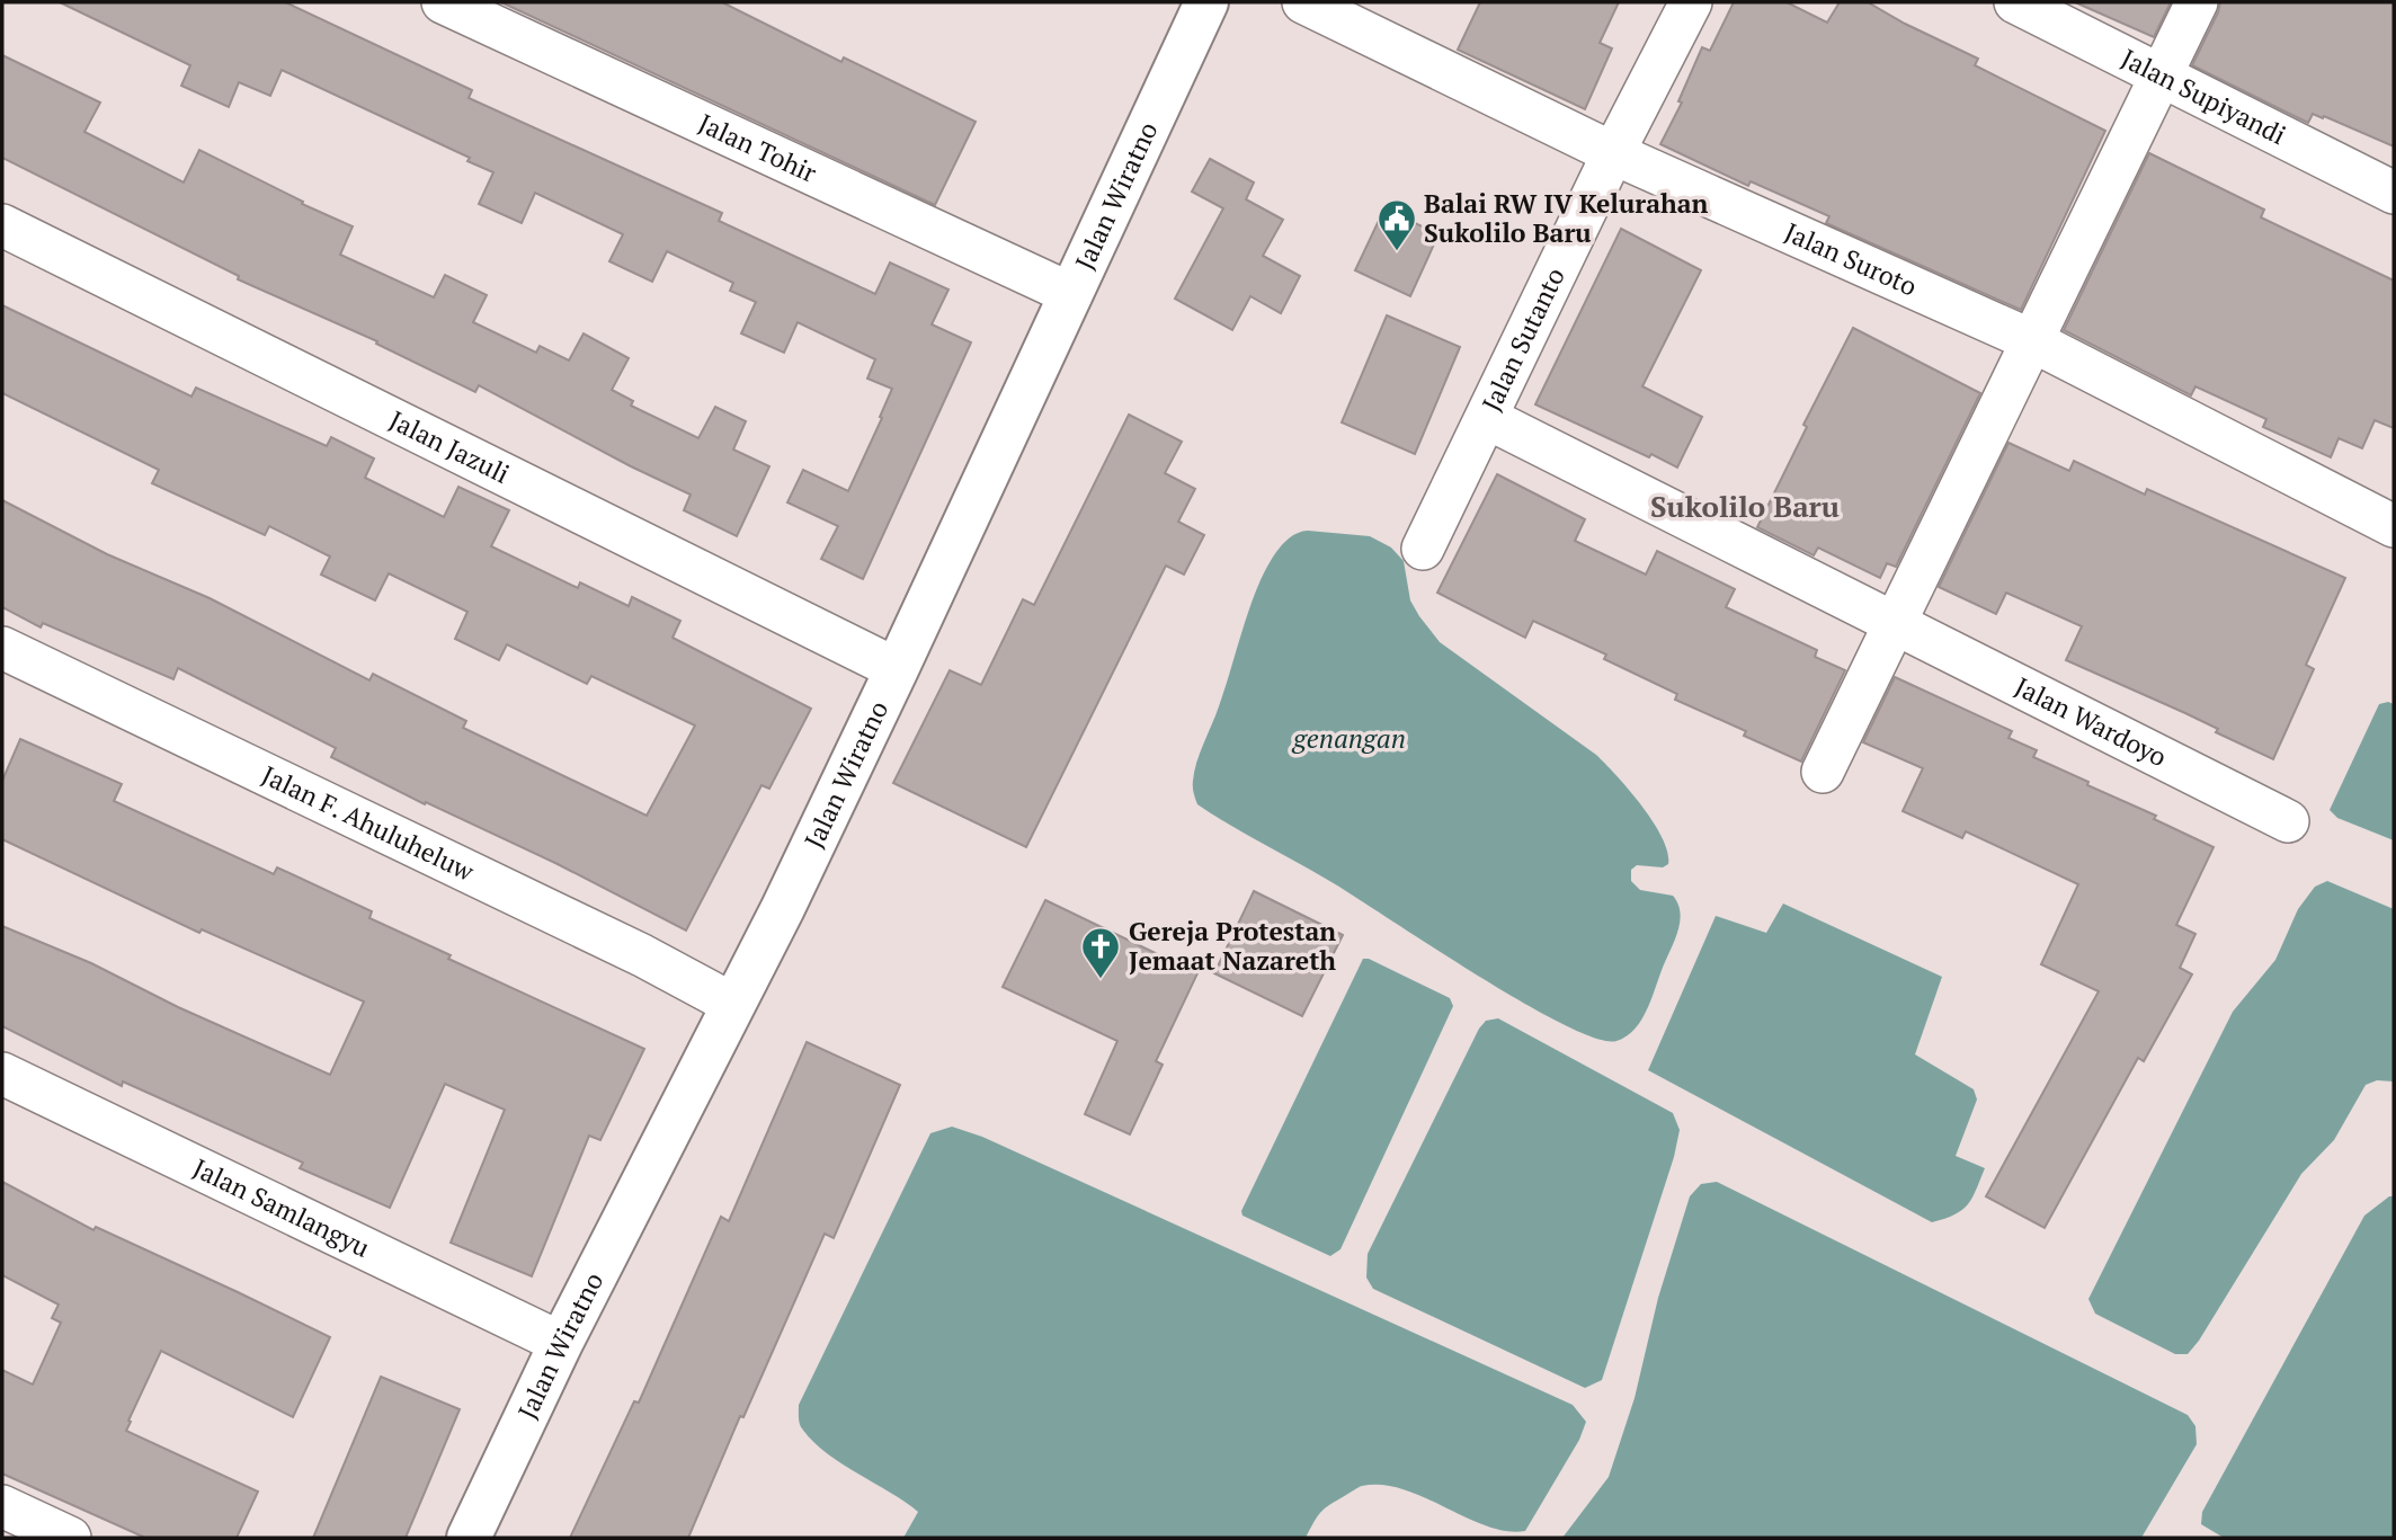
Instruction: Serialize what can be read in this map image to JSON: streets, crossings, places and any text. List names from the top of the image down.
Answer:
{
  "streets": {
    "main road": ["Jalan Wiratno"],
    "street": [
      "Jalan Supiyandi",
      "Jalan Tohir",
      "Jalan Suroto",
      "Jalan Sutanto",
      "Jalan Jazuli",
      "Jalan Wardoyo",
      "Jalan F. Ahuluheluw",
      "Jalan Samlangyu"
    ]
  },
  "crossings": [
    ["Jalan Tohir", "Jalan Wiratno"],
    ["Jalan Wiratno", "Jalan Jazuli"],
    ["Jalan Wiratno", "Jalan F. Ahuluheluw"],
    ["Jalan Wiratno", "Jalan Samlangyu"],
    ["Jalan Suroto", "Jalan Sutanto"],
    ["Jalan Sutanto", "Jalan Wardoyo"]
  ],
  "districts": ["Sukolilo Baru"],
  "water": ["genangan"],
  "places": {
    "public building": ["Balai RW IV Kelurahan Sukolilo Baru"],
    "church": ["Gereja Protestan Jemaat Nazareth"]
  }
}
